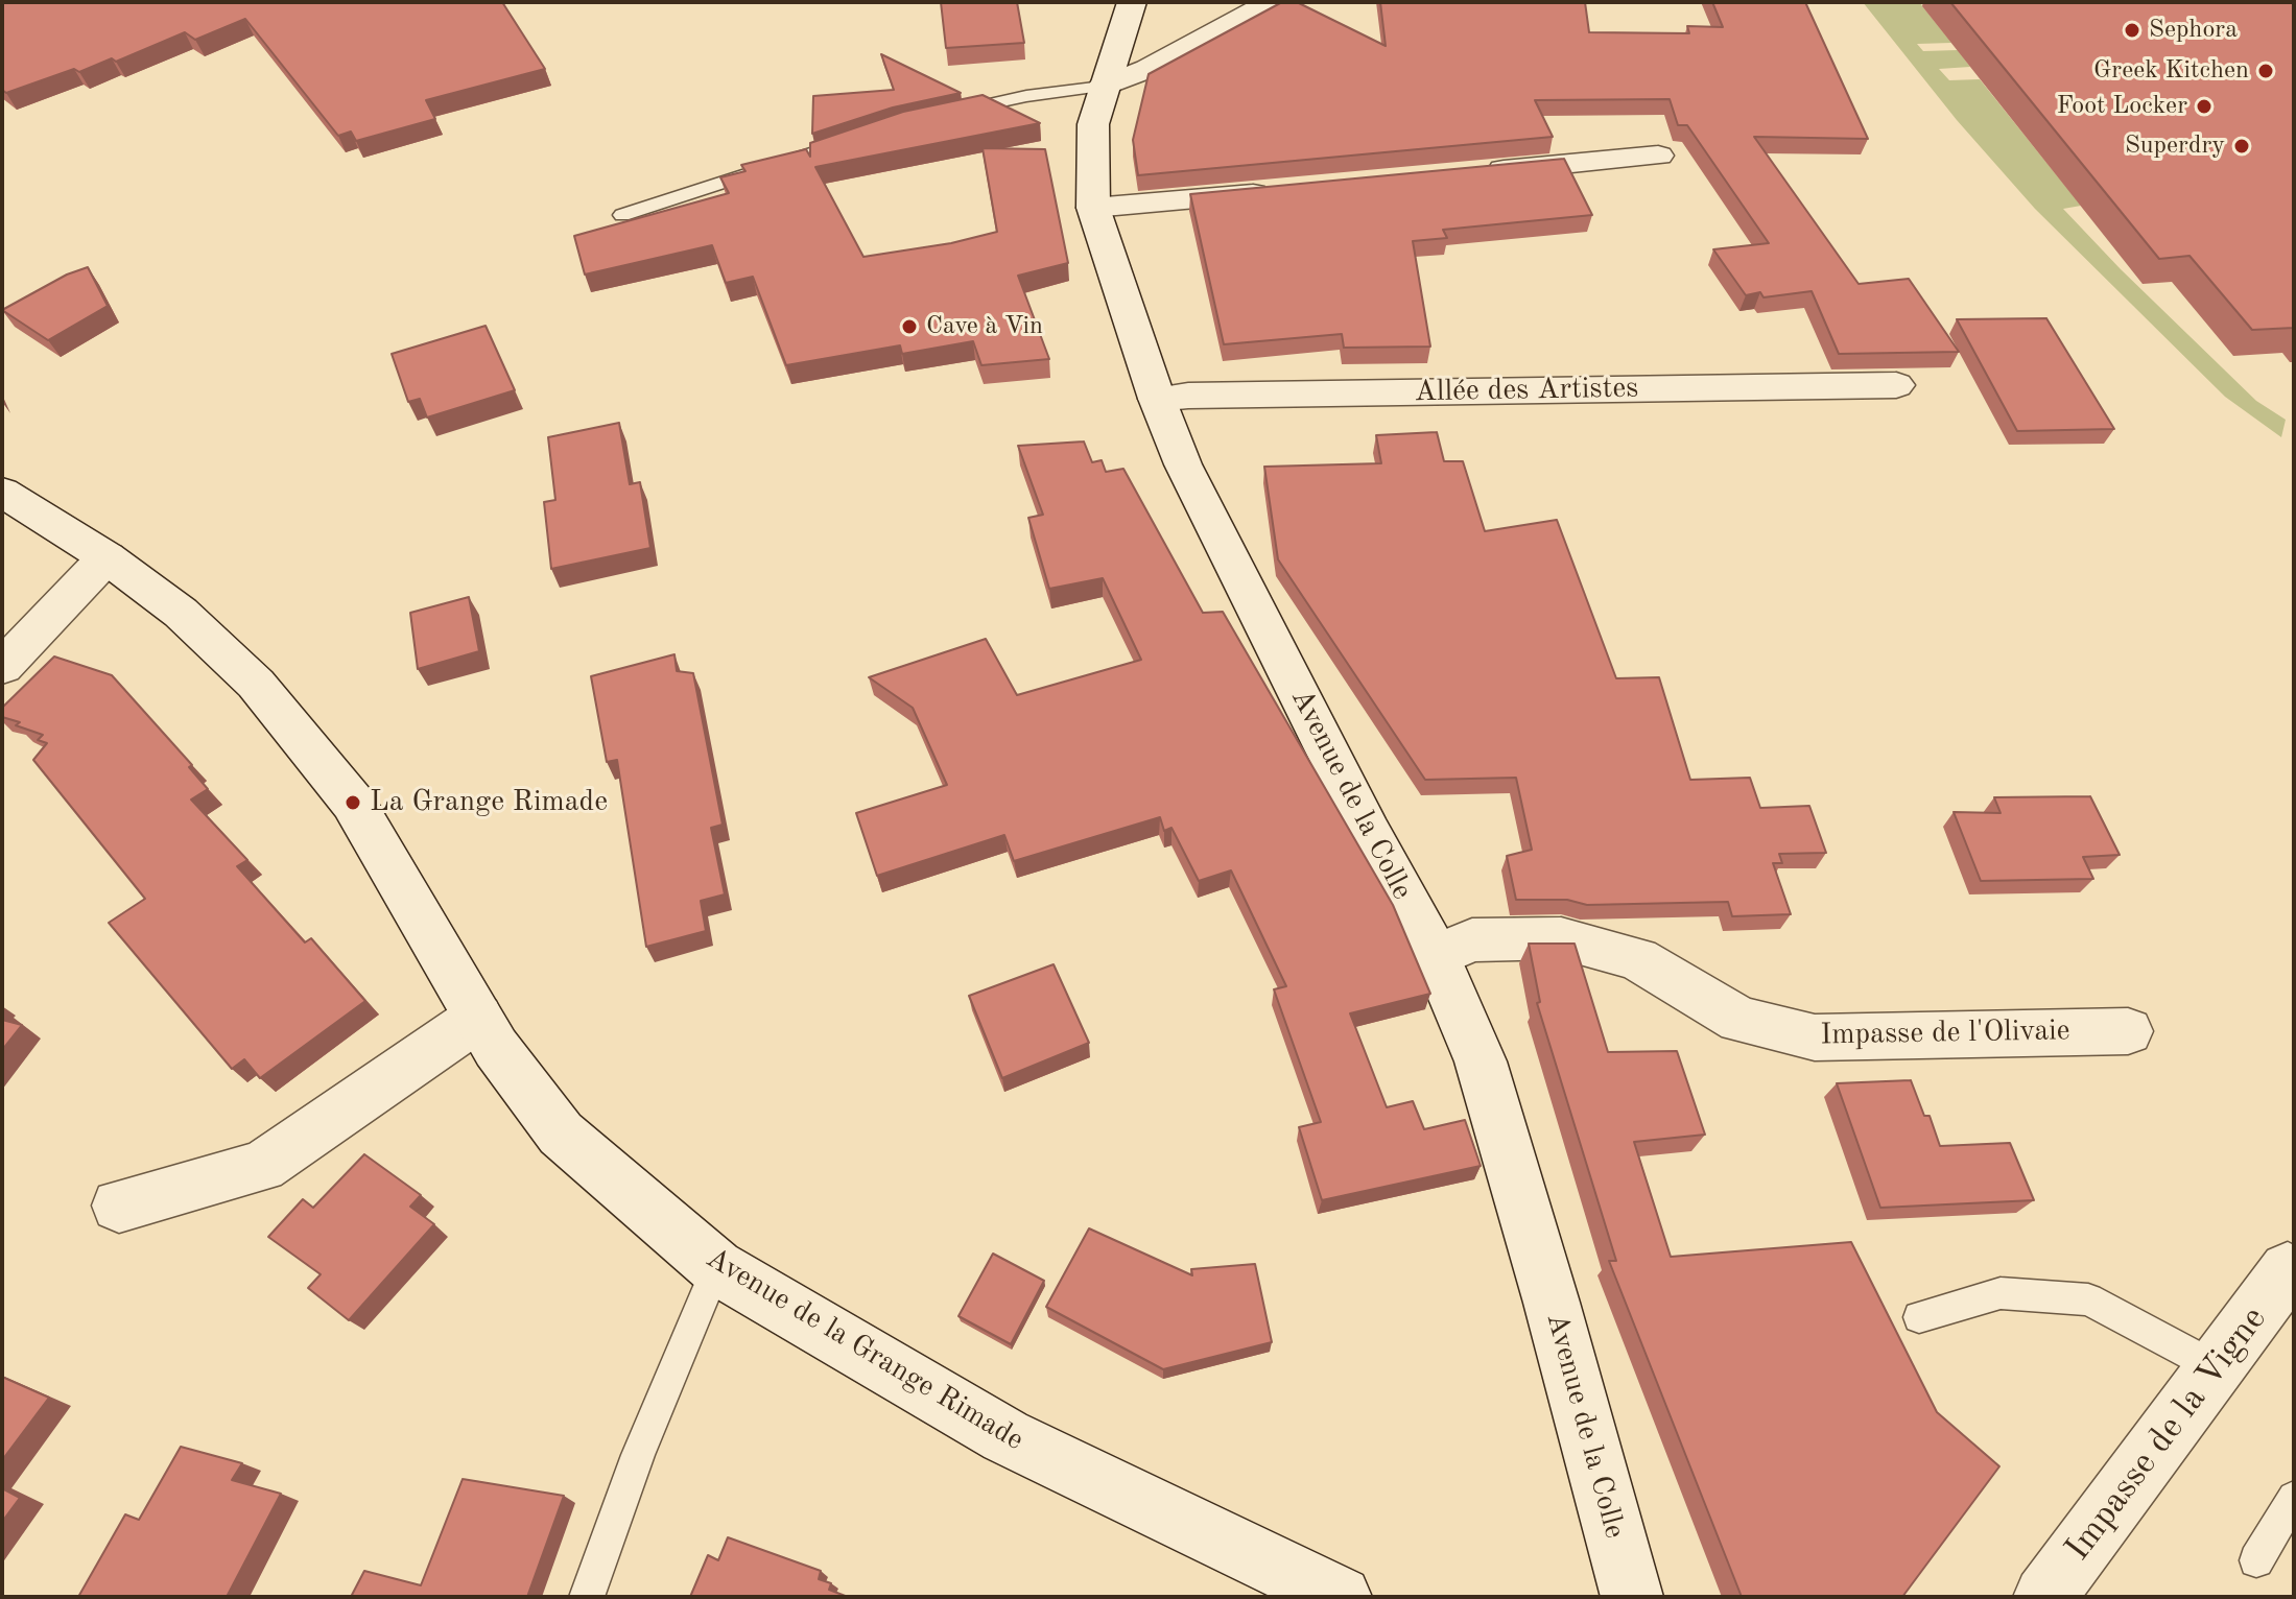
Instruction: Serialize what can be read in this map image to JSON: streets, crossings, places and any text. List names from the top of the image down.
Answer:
{
  "streets": {
    "street": [
      "Allée des Artistes",
      "Avenue de la Colle",
      "Impasse de l'Olivaie",
      "Avenue de la Grange Rimade",
      "Impasse de la Vigne"
    ]
  },
  "crossings": [
    ["Allée des Artistes", "Avenue de la Colle"],
    ["Avenue de la Colle", "Impasse de l'Olivaie"]
  ],
  "places": [
    "Sephora",
    "Greek Kitchen",
    "Foot Locker",
    "Superdry",
    "Cave à Vin",
    "La Grange Rimade"
  ]
}
